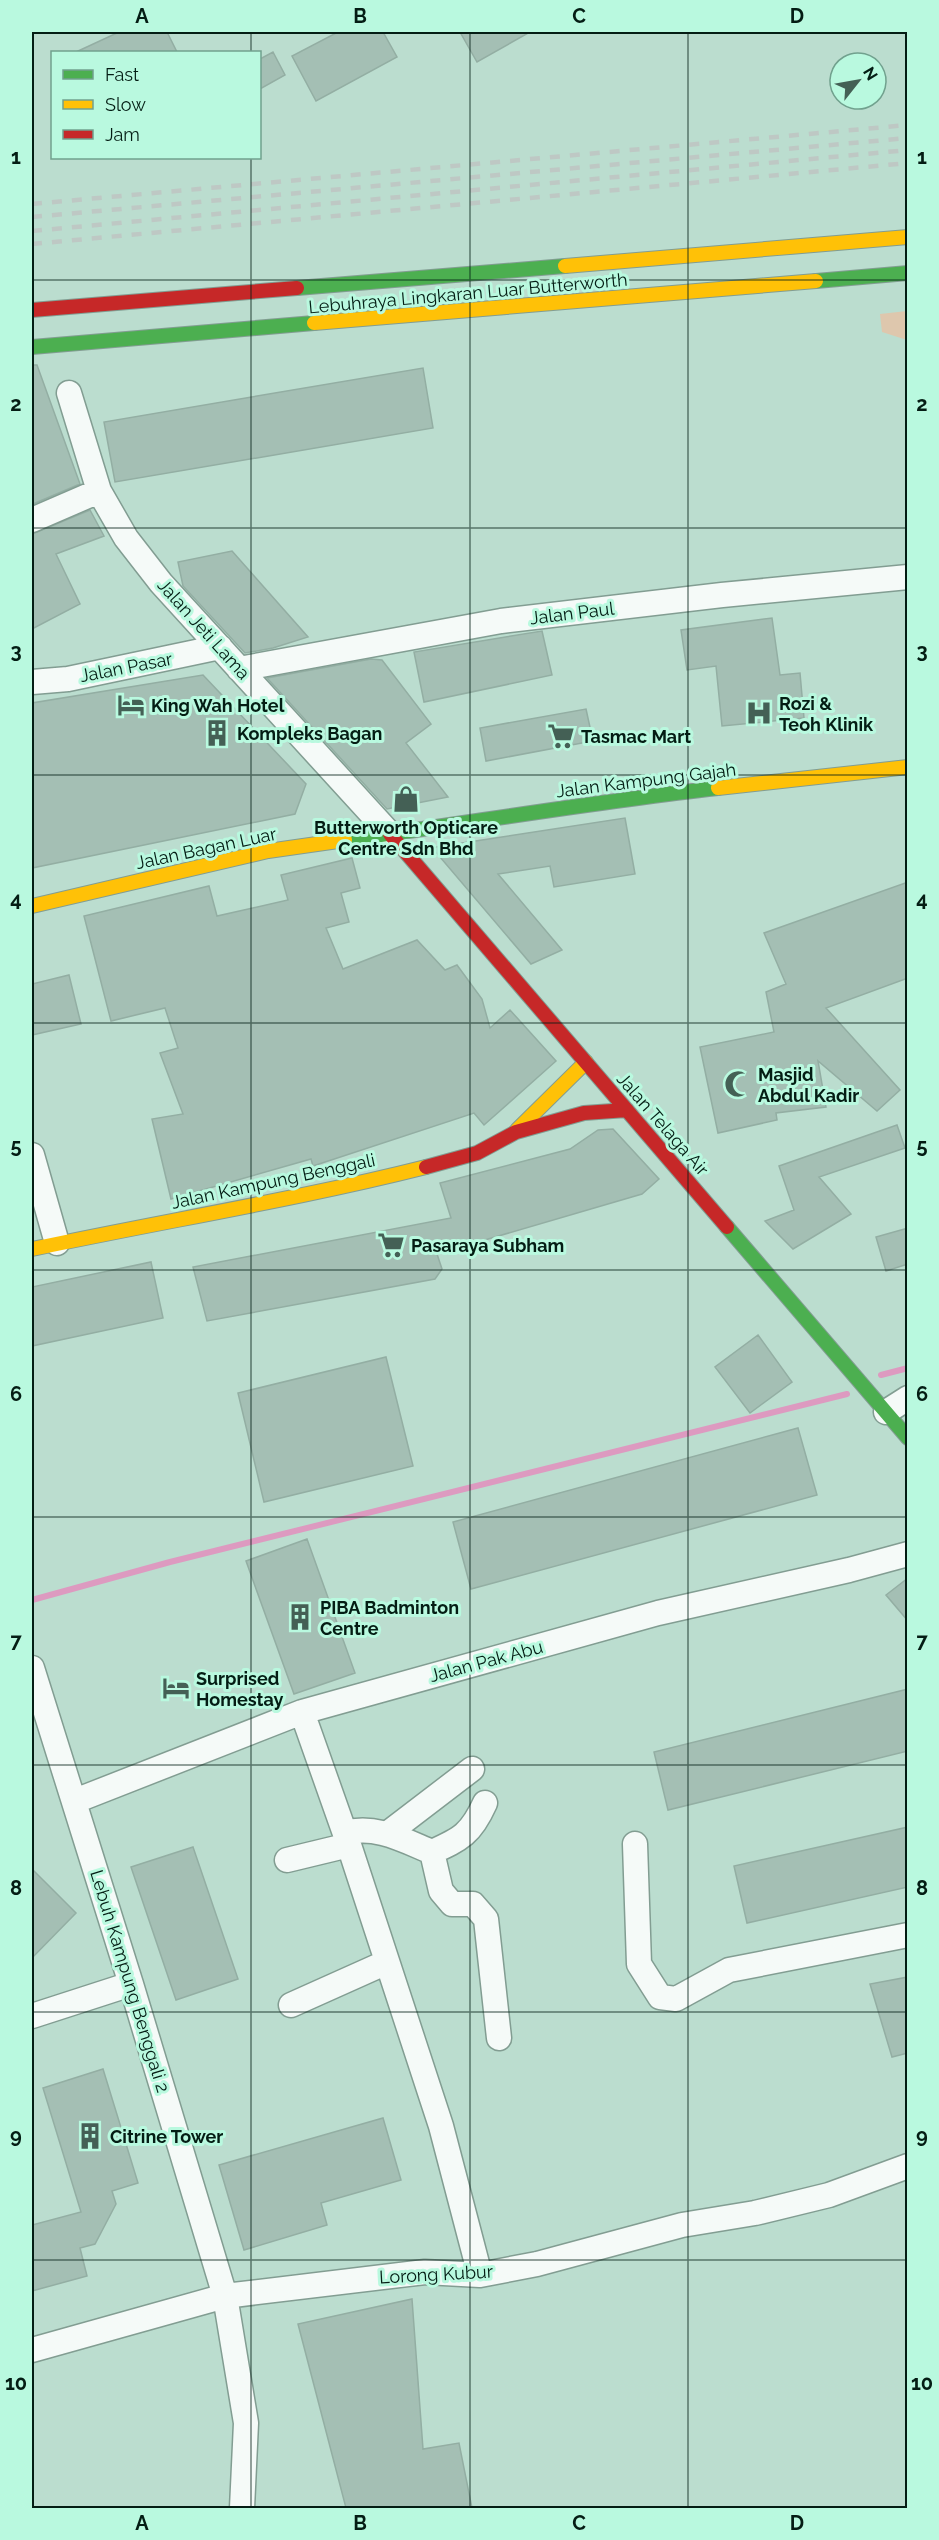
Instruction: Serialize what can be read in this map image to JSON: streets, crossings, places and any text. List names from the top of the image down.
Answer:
{
  "streets": {
    "main road": [
      "Lebuhraya Lingkaran Luar Butterworth",
      "Jalan Kampung Gajah",
      "Jalan Bagan Luar",
      "Jalan Telaga Air",
      "Jalan Kampung Benggali"
    ],
    "street": [
      "Jalan Paul",
      "Jalan Jeti Lama",
      "Jalan Pasar",
      "Jalan Pak Abu",
      "Lebuh Kampung Benggali 2",
      "Lorong Kubur"
    ]
  },
  "crossings": [
    ["Jalan Paul", "Jalan Jeti Lama"],
    ["Jalan Jeti Lama", "Jalan Pasar"],
    ["Jalan Jeti Lama", "Jalan Kampung Gajah"],
    ["Jalan Jeti Lama", "Jalan Bagan Luar"],
    ["Jalan Jeti Lama", "Jalan Telaga Air"],
    ["Jalan Kampung Gajah", "Jalan Bagan Luar"],
    ["Jalan Kampung Gajah", "Jalan Telaga Air"],
    ["Jalan Bagan Luar", "Jalan Telaga Air"],
    ["Jalan Pak Abu", "Lebuh Kampung Benggali 2"],
    ["Lebuh Kampung Benggali 2", "Lorong Kubur"]
  ],
  "places": {
    "hotel": ["King Wah Hotel", "Surprised Homestay"],
    "hospital": ["Rozi & Teoh Klinik"],
    "building": ["Kompleks Bagan", "PIBA Badminton Centre", "Citrine Tower"],
    "supermarket": ["Tasmac Mart", "Pasaraya Subham"],
    "shop": ["Butterworth Opticare Centre Sdn Bhd"],
    "mosque": ["Masjid Abdul Kadir"]
  },
  "legend": ["Fast", "Slow", "Jam"],
  "north": "top right",
  "grid": {
    "columns": [
      "A",
      "B",
      "C",
      "D"
    ],
    "rows": [
      "1",
      "2",
      "3",
      "4",
      "5",
      "6",
      "7",
      "8",
      "9",
      "10"
    ]
  }
}
